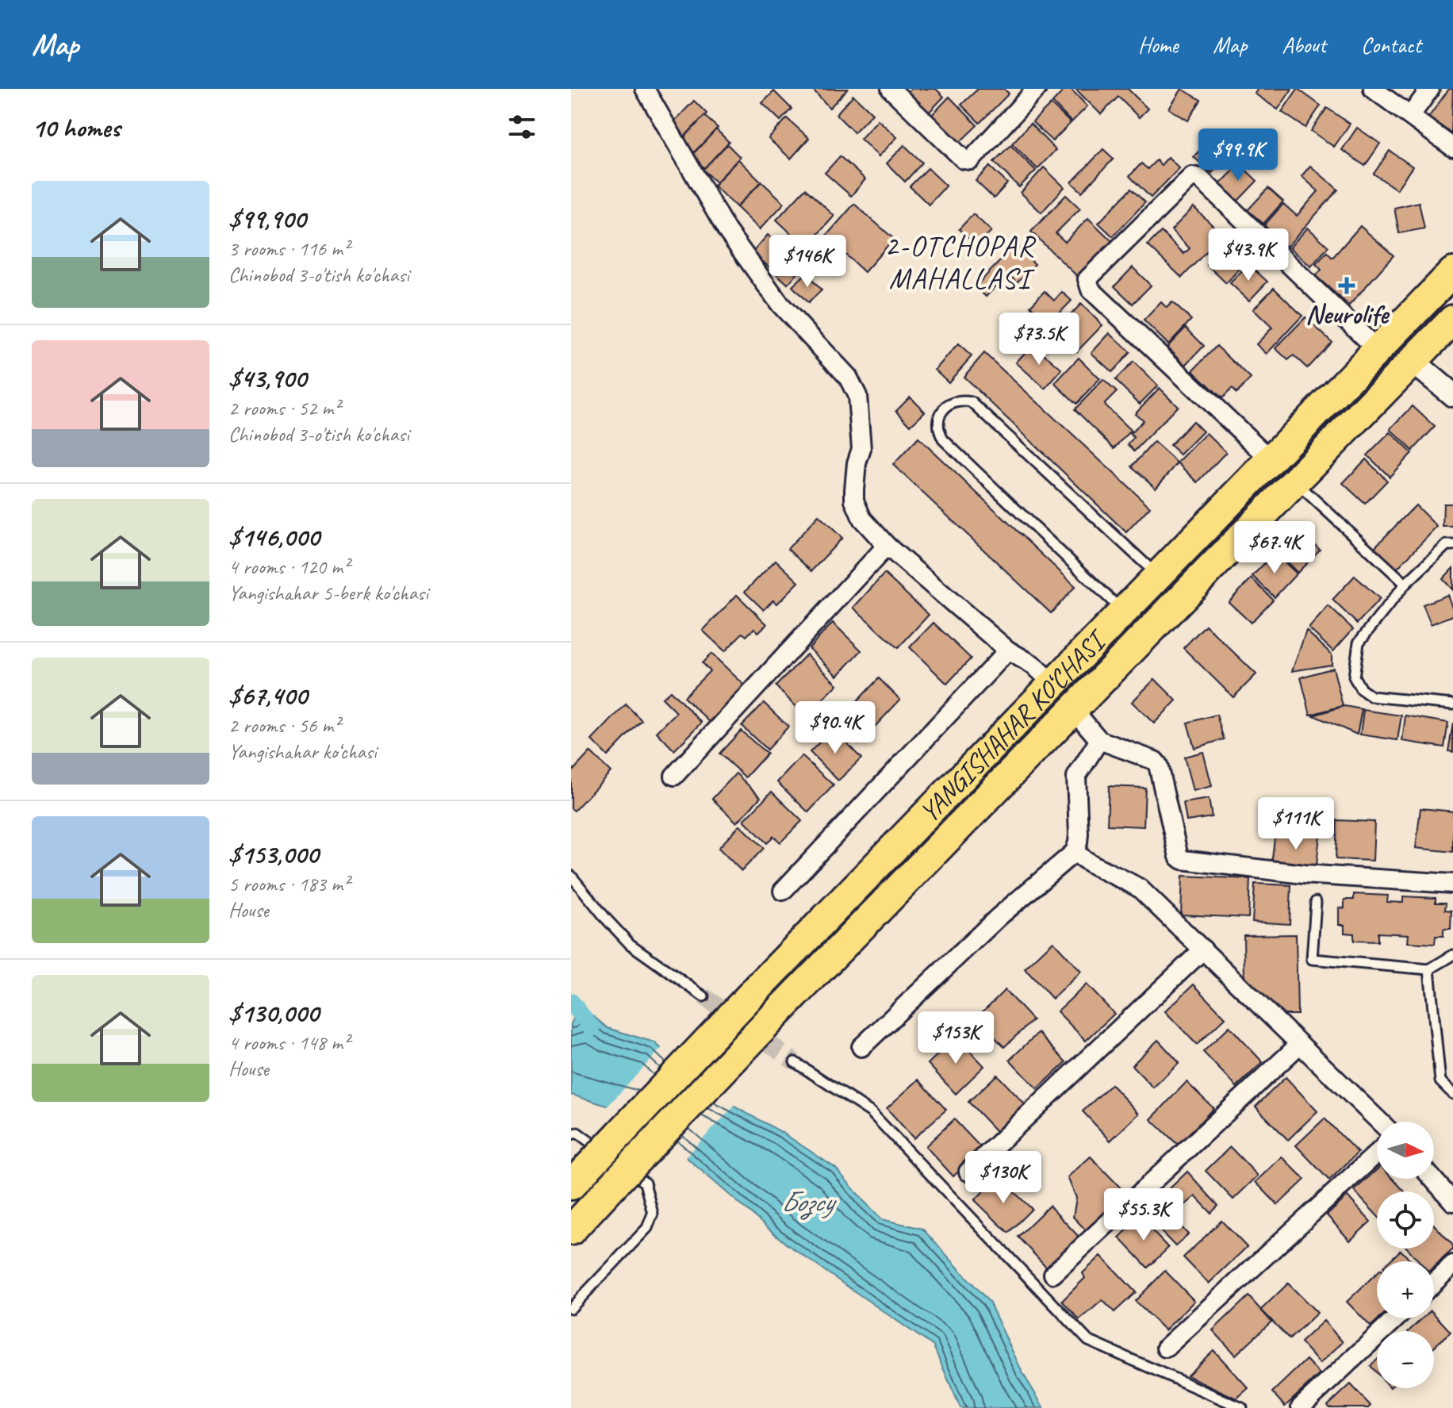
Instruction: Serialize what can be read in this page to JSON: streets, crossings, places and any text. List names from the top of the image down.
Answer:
{
  "streets": {
    "main road": ["YANGISHAHAR KO‘CHASI"]
  },
  "districts": ["2-OTCHOPAR MAHALLASI"],
  "water": ["Бозсу"],
  "places": {
    "health": ["Neurolife"]
  },
  "north": "right",
  "page": {
    "header": "Map",
    "nav": [
      "Home",
      "Map",
      "About",
      "Contact"
    ],
    "heading": "10 homes",
    "price": [
      "$99.9K",
      "$43.9K",
      "$146K",
      "$73.5K",
      "$67.4K",
      "$90.4K",
      "$111K",
      "$153K",
      "$130K",
      "$55.3K"
    ],
    "list": [
      {
        "name": "$99,900",
        "note": "3 rooms · 116 m² · Chinobod 3-o'tish ko'chasi"
      },
      {
        "name": "$43,900",
        "note": "2 rooms · 52 m² · Chinobod 3-o'tish ko'chasi"
      },
      {
        "name": "$146,000",
        "note": "4 rooms · 120 m² · Yangishahar 5-berk ko'chasi"
      },
      {
        "name": "$67,400",
        "note": "2 rooms · 56 m² · Yangishahar ko‘chasi"
      },
      {
        "name": "$153,000",
        "note": "5 rooms · 183 m² · House"
      },
      {
        "name": "$130,000",
        "note": "4 rooms · 148 m² · House"
      }
    ],
    "map_buttons": ["+", "−"]
  }
}
